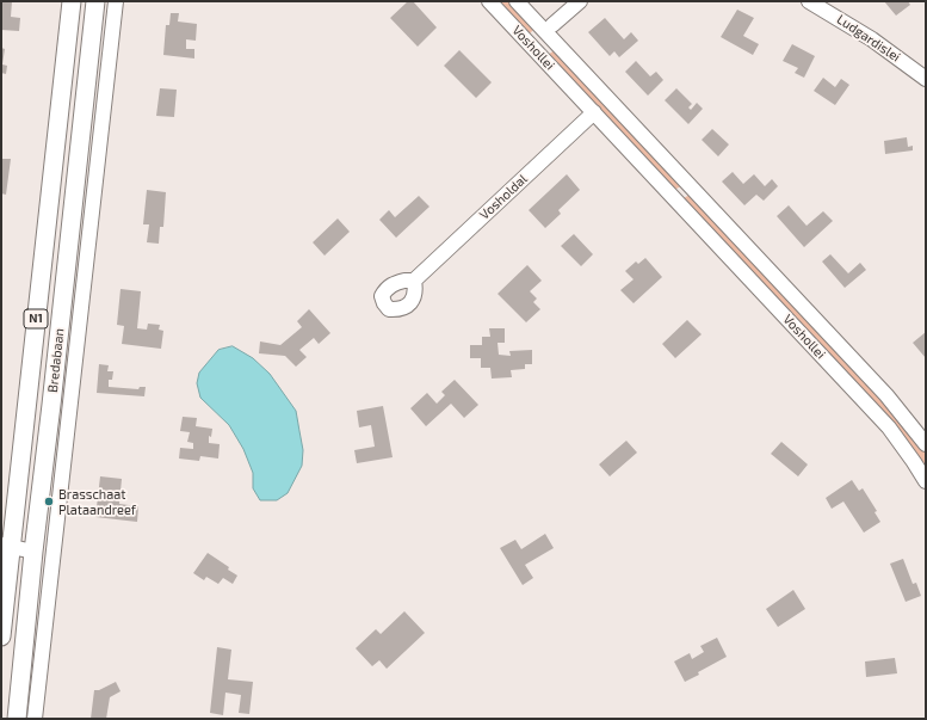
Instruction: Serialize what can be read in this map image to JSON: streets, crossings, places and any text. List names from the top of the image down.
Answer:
{
  "streets": {
    "main road": ["N1", "Bredabaan"],
    "street": ["Ludgardislei", "Voshollei", "Vosholdal"]
  },
  "crossings": [
    ["Voshollei", "Vosholdal"]
  ],
  "places": ["Brasschaat Plataandreef"]
}
